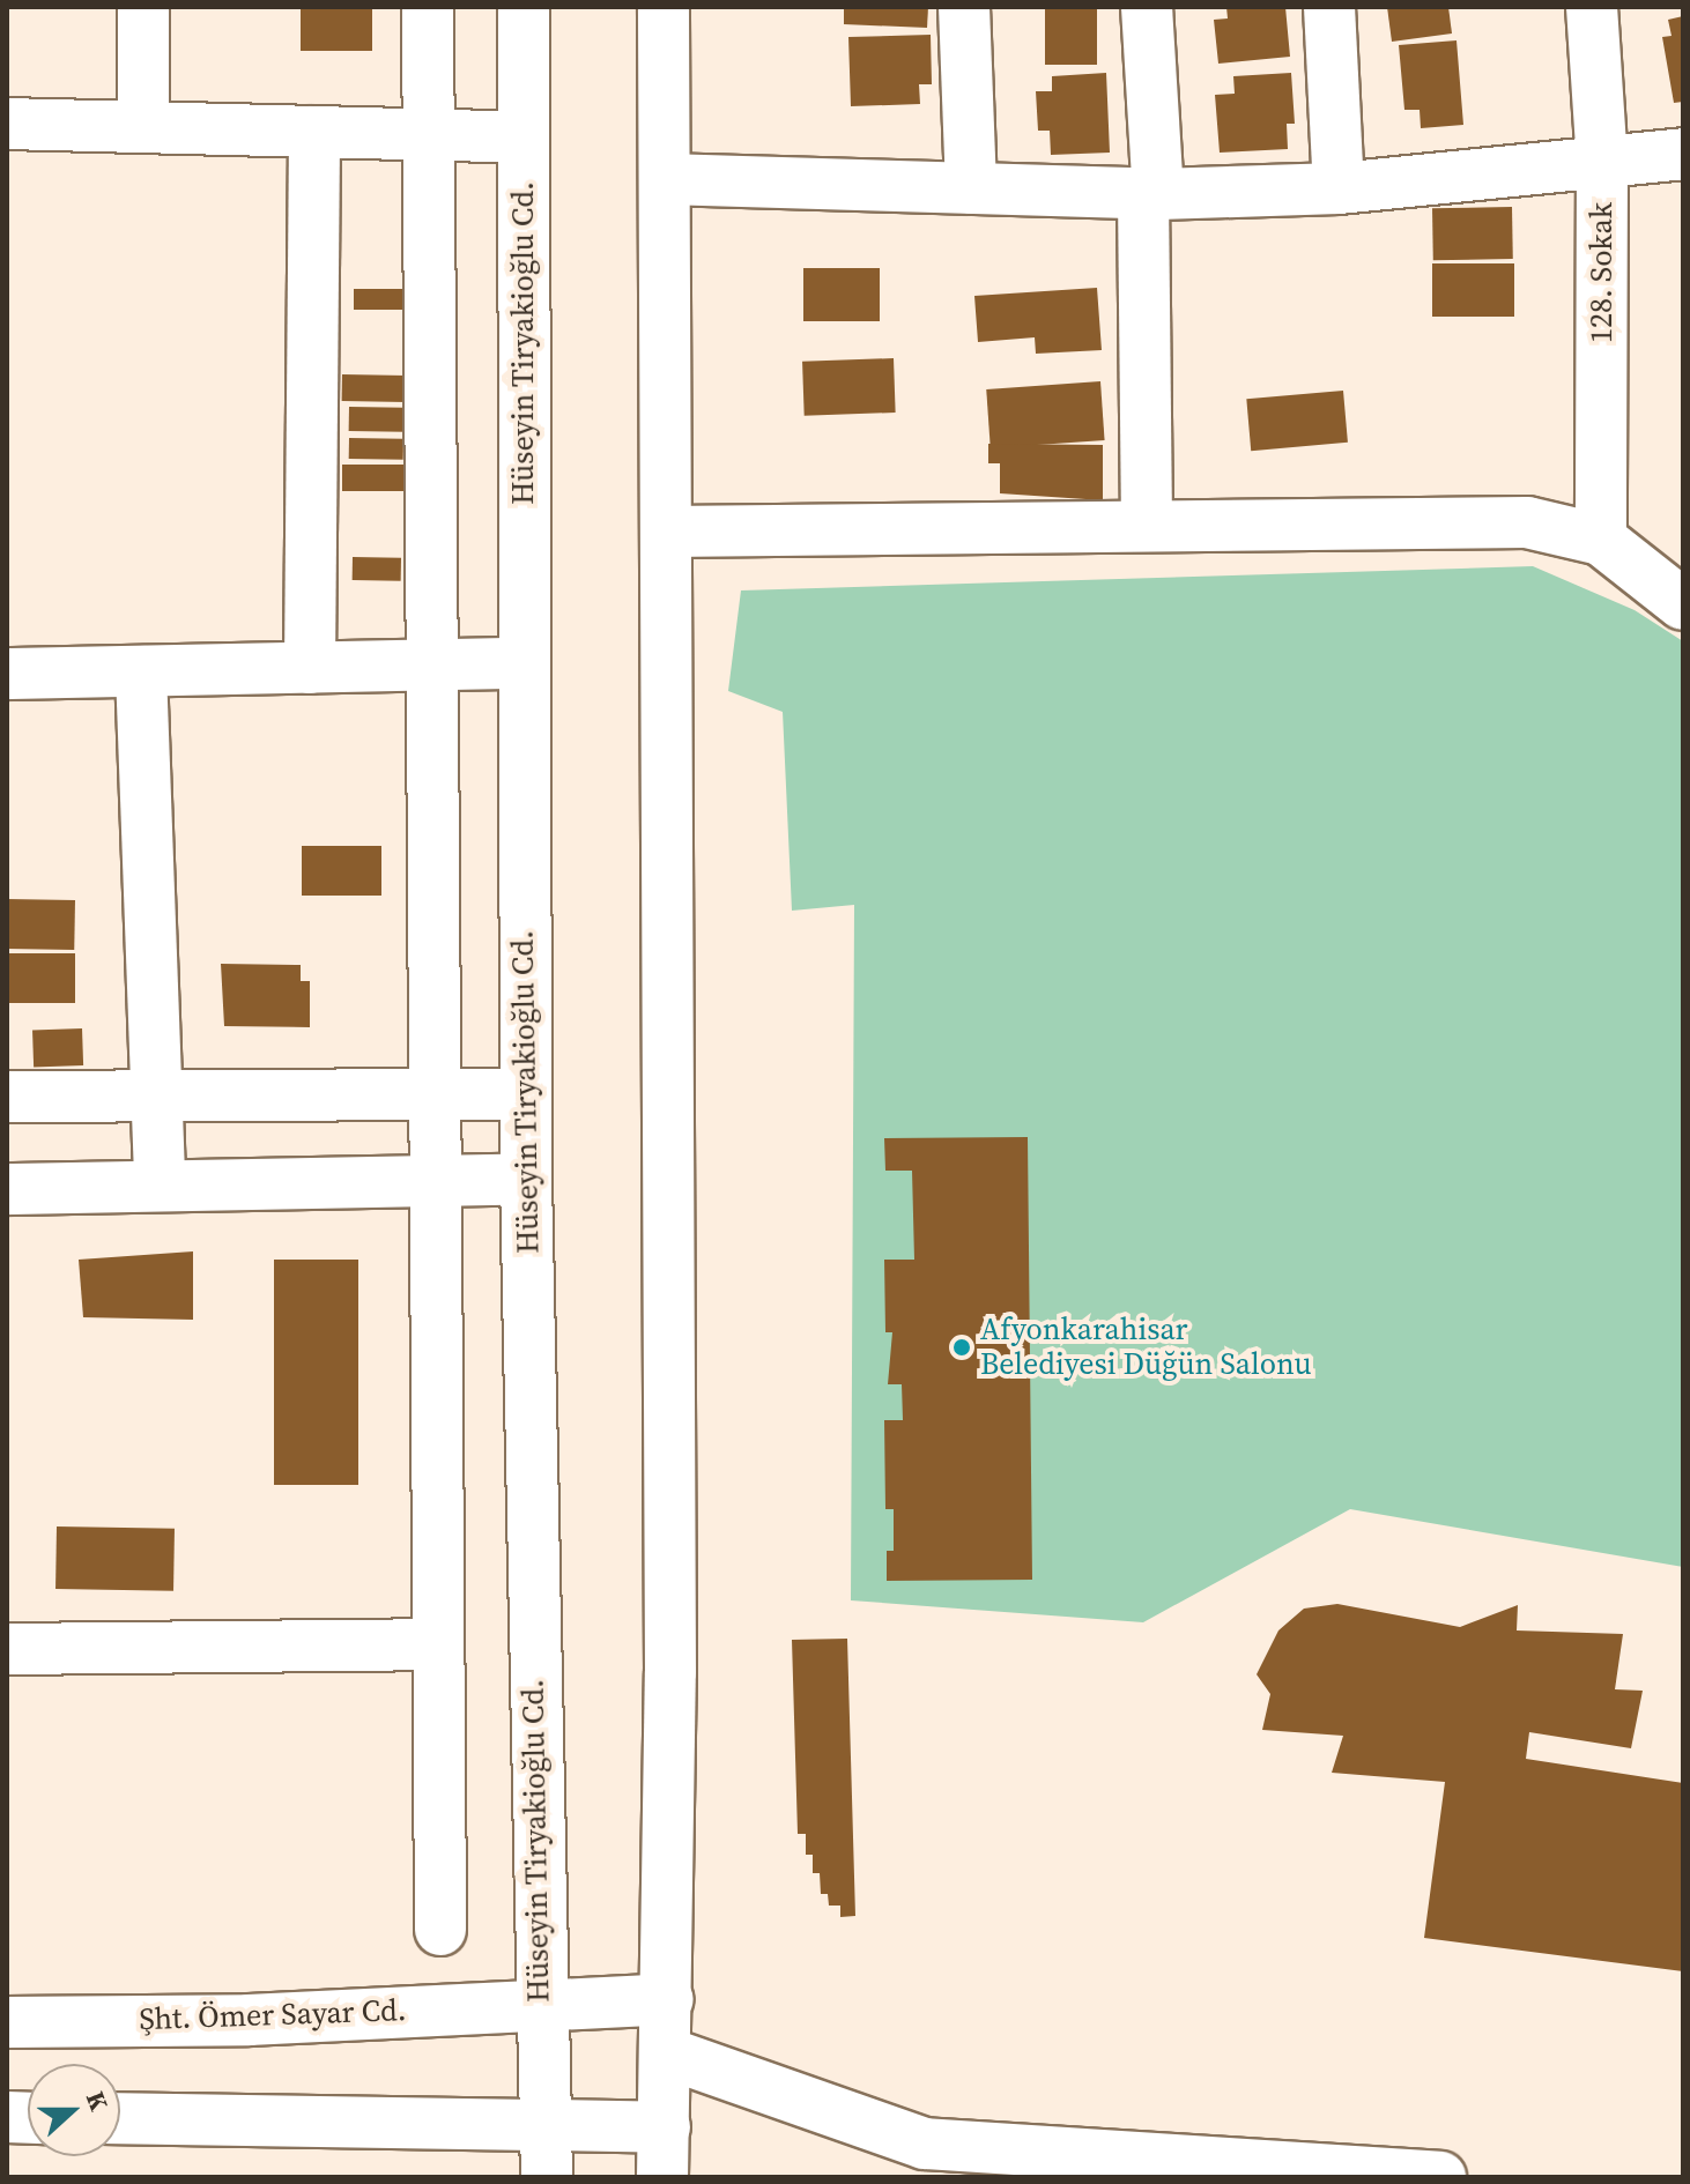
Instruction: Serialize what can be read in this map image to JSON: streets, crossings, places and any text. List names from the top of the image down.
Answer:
{
  "streets": {
    "street": ["128. Sokak", "Hüseyin Tiryakioğlu Cd.", "Şht. Ömer Sayar Cd."]
  },
  "crossings": [
    ["Hüseyin Tiryakioğlu Cd.", "Şht. Ömer Sayar Cd."]
  ],
  "places": ["Afyonkarahisar Belediyesi Düğün Salonu"],
  "north": "right"
}
